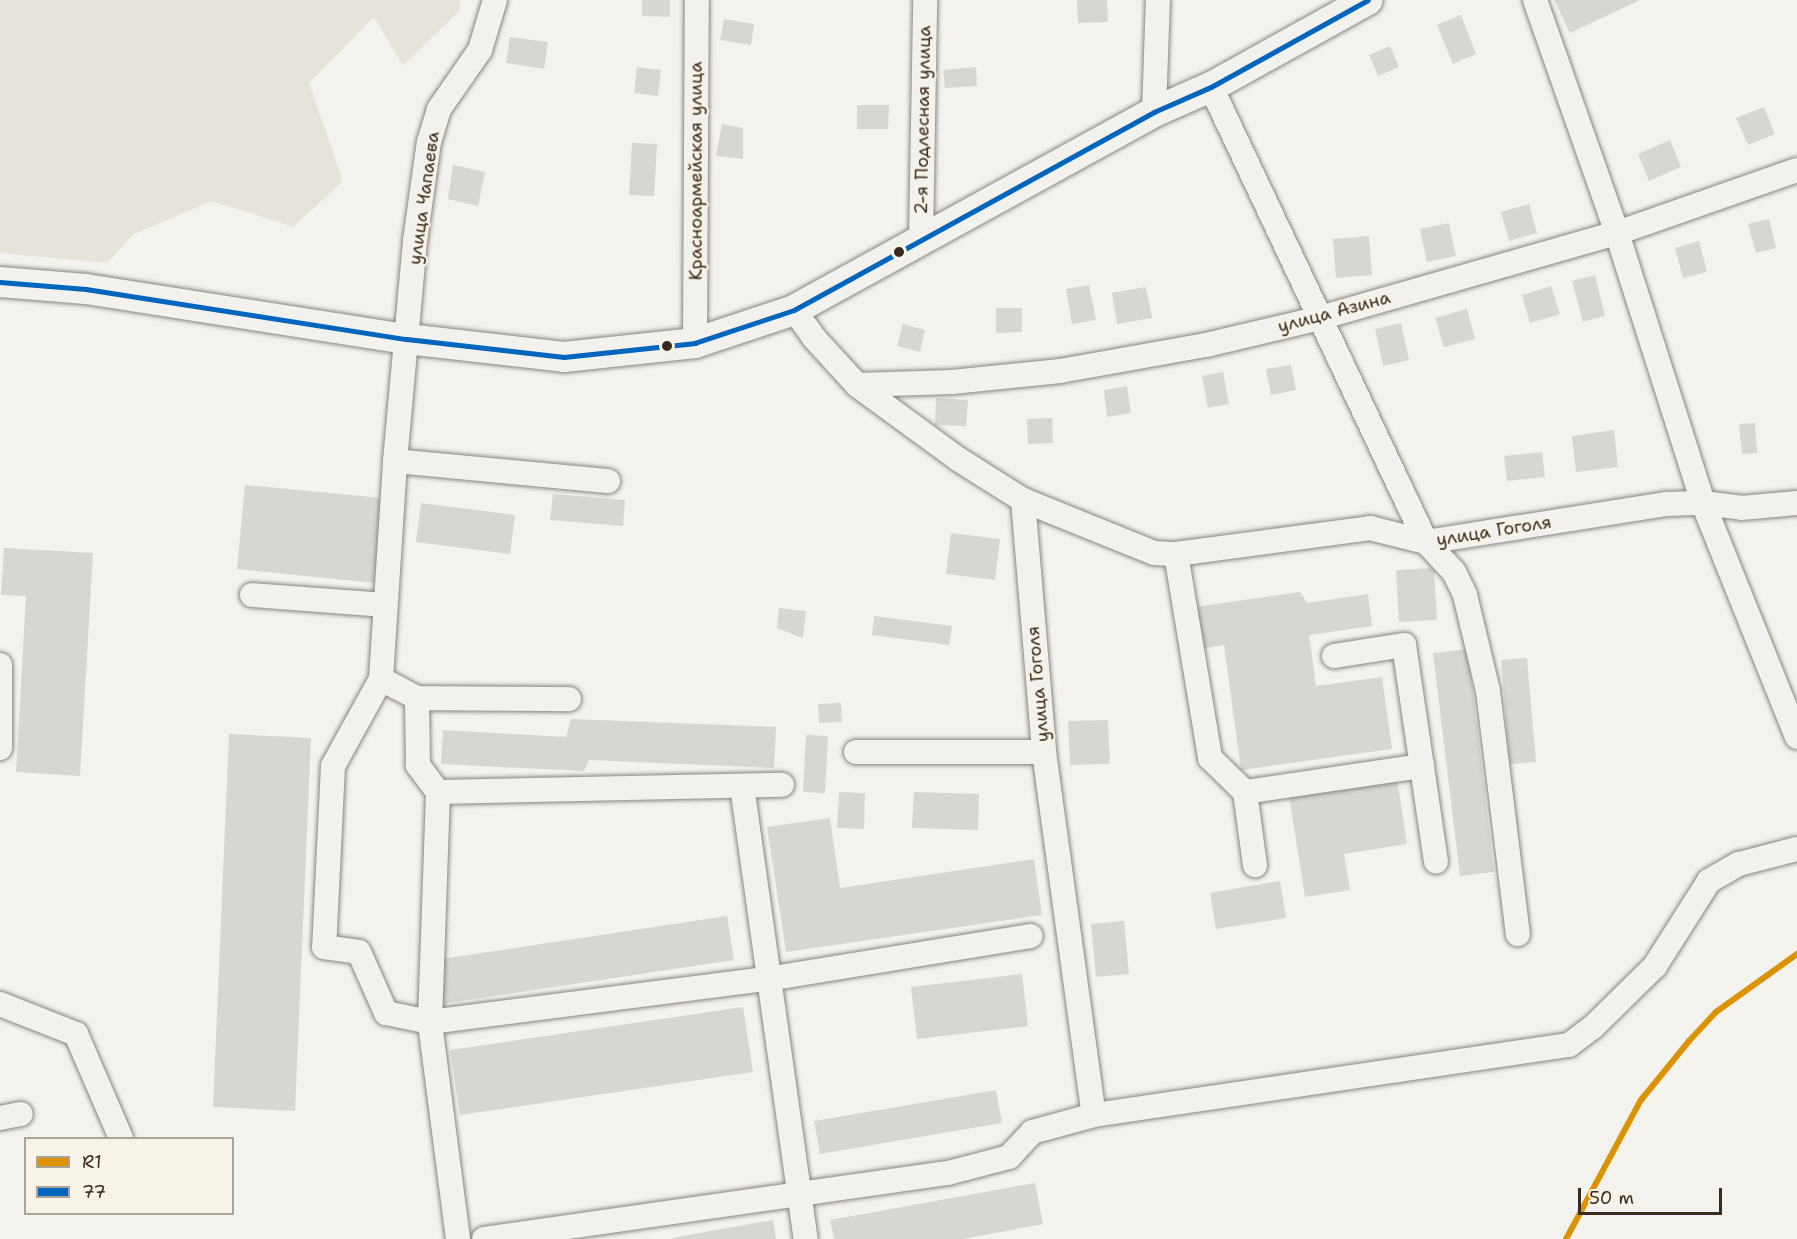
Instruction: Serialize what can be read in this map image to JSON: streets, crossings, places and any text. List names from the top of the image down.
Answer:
{
  "streets": {
    "street": [
      "2-я Подлесная улица",
      "Красноармейская улица",
      "улица Чапаева",
      "улица Азина",
      "улица Гоголя"
    ]
  },
  "crossings": [
    ["улица Азина", "улица Гоголя"]
  ],
  "lines": ["transit line 77", "transit line R1"],
  "legend": ["R1", "77"],
  "scale_bar": "50 m"
}
